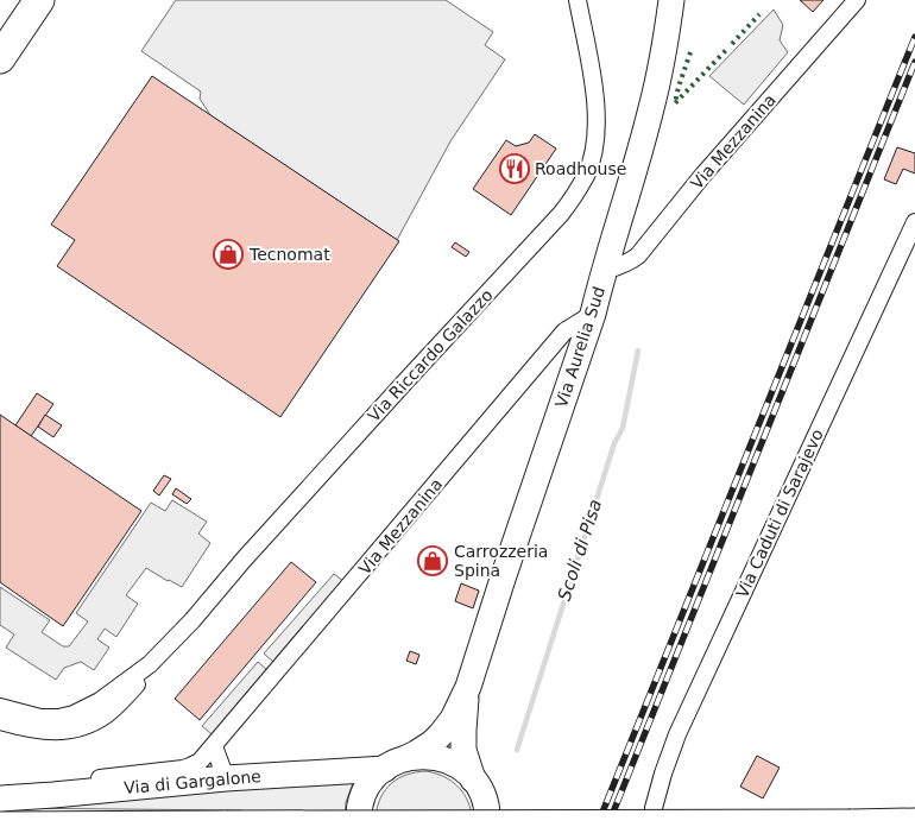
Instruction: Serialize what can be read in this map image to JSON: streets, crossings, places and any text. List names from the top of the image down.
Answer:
{
  "streets": {
    "main road": ["Via Aurelia Sud", "Via di Gargalone"],
    "street": ["Via Mezzanina", "Via Riccardo Galazzo", "Via Caduti di Sarajevo"]
  },
  "crossings": [
    ["Via Mezzanina", "Via Aurelia Sud"],
    ["Via Mezzanina", "Via di Gargalone"],
    ["Via Aurelia Sud", "Via di Gargalone"]
  ],
  "water": ["Scoli di Pisa"],
  "places": {
    "restaurant": ["Roadhouse"],
    "shop": ["Tecnomat", "Carrozzeria Spina"]
  }
}
